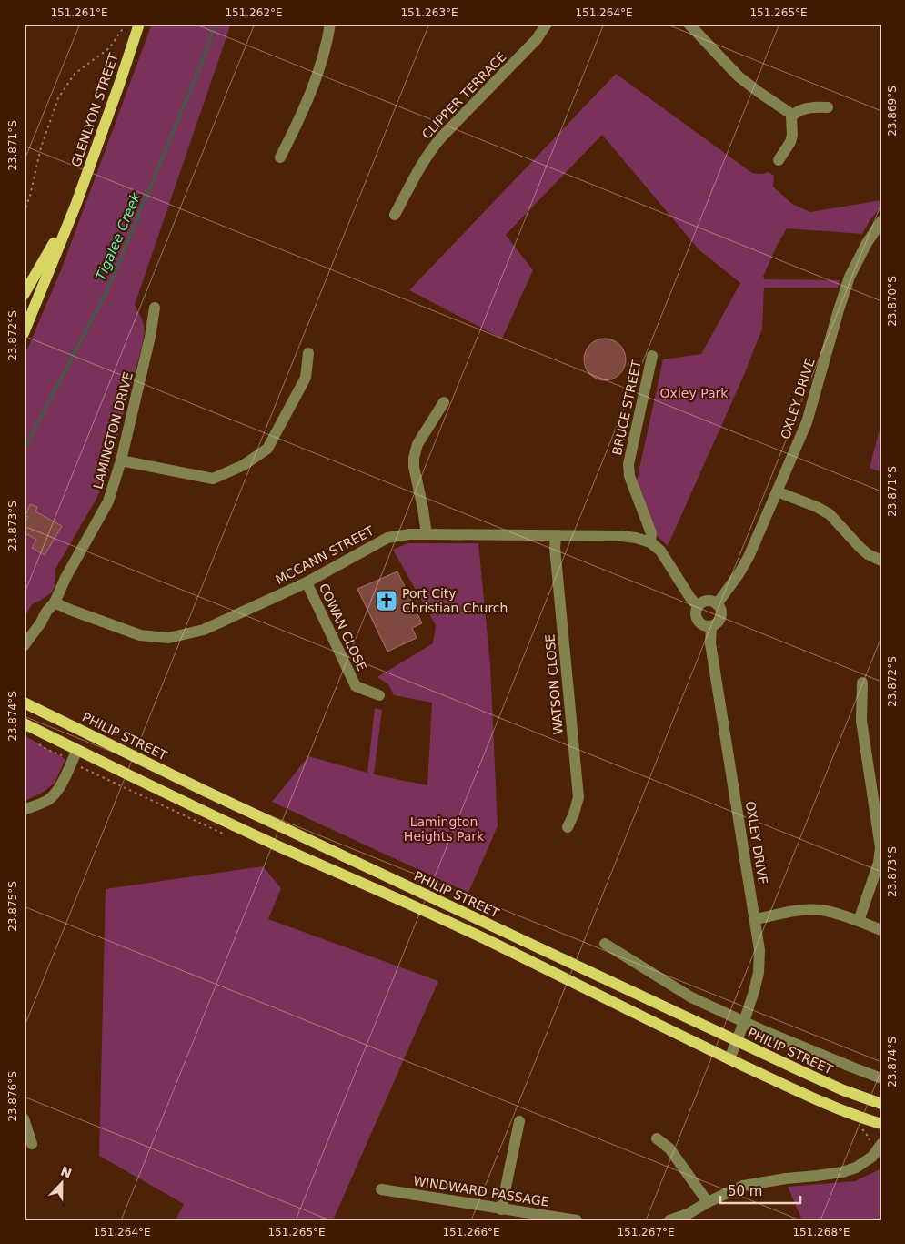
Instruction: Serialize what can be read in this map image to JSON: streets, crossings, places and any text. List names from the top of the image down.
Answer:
{
  "streets": {
    "main road": ["GLENLYON STREET", "PHILIP STREET"],
    "street": [
      "CLIPPER TERRACE",
      "OXLEY DRIVE",
      "BRUCE STREET",
      "LAMINGTON DRIVE",
      "MCCANN STREET",
      "COWAN CLOSE",
      "WATSON CLOSE",
      "WINDWARD PASSAGE"
    ]
  },
  "crossings": [
    ["OXLEY DRIVE", "PHILIP STREET"],
    ["BRUCE STREET", "MCCANN STREET"],
    ["LAMINGTON DRIVE", "MCCANN STREET"],
    ["MCCANN STREET", "COWAN CLOSE"],
    ["MCCANN STREET", "WATSON CLOSE"]
  ],
  "water": ["Tigalee Creek"],
  "parks": ["Oxley Park", "Lamington Heights Park"],
  "places": {
    "church": ["Port City Christian Church"]
  },
  "scale_bar": "50 m",
  "north": "top",
  "coordinates": [
    "151.261°E",
    "151.262°E",
    "151.263°E",
    "151.264°E",
    "151.265°E",
    "23.869°S",
    "23.871°S",
    "23.870°S",
    "23.872°S",
    "23.873°S",
    "23.874°S",
    "23.875°S",
    "23.876°S",
    "151.266°E",
    "151.267°E",
    "151.268°E"
  ]
}
